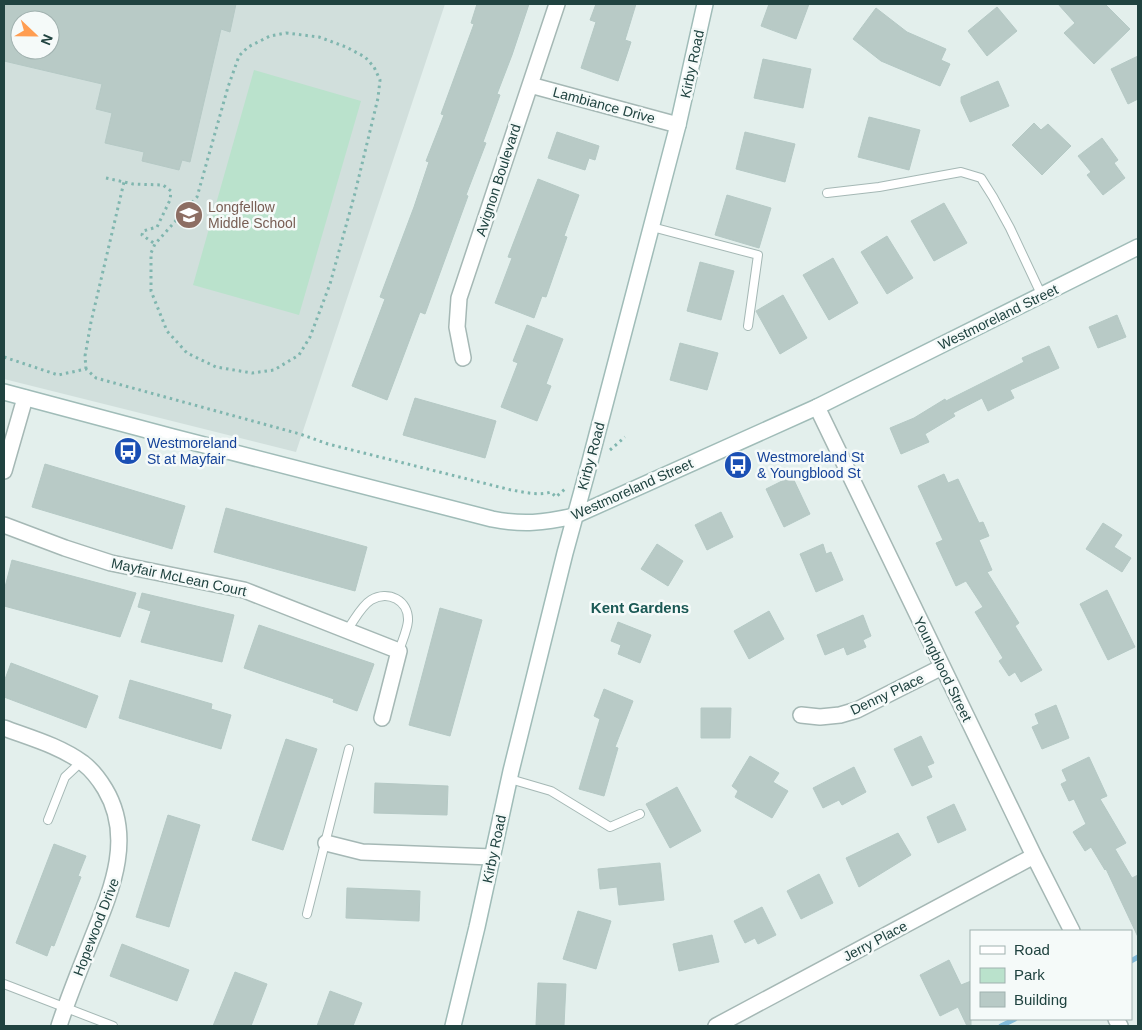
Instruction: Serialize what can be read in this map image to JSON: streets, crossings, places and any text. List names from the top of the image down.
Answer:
{
  "streets": {
    "street": [
      "Kirby Road",
      "Lambiance Drive",
      "Avignon Boulevard",
      "Westmoreland Street",
      "Mayfair McLean Court",
      "Youngblood Street",
      "Denny Place",
      "Hopewood Drive",
      "Jerry Place"
    ]
  },
  "crossings": [
    ["Kirby Road", "Lambiance Drive"],
    ["Kirby Road", "Westmoreland Street"],
    ["Lambiance Drive", "Avignon Boulevard"],
    ["Westmoreland Street", "Youngblood Street"],
    ["Youngblood Street", "Denny Place"],
    ["Youngblood Street", "Jerry Place"]
  ],
  "districts": ["Kent Gardens"],
  "places": {
    "school or university": ["Longfellow Middle School"],
    "bus stop": ["Westmoreland St at Mayfair", "Westmoreland St & Youngblood St"]
  },
  "legend": ["Road", "Park", "Building"],
  "north": "right"
}
